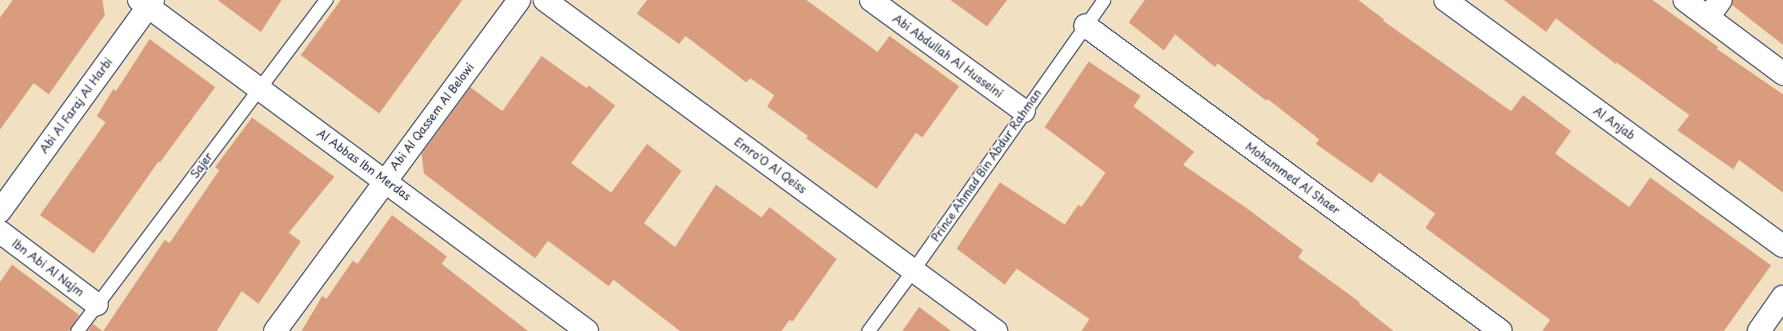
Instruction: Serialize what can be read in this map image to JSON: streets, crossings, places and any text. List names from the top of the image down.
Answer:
{
  "streets": {
    "street": [
      "Abi Abdullah Al Husseini",
      "Abi Al Faraj Al Harbi",
      "Abi Al Qassem Al Belowi",
      "Al Anjab",
      "Al Abbas Ibn Merdas",
      "Emro'O Al Qeiss",
      "Mohammed Al Shaer",
      "Ibn Abi Al Najm"
    ],
    "lane": ["Sajer", "Prince Ahmad Bin Abdur Rahman"]
  },
  "crossings": [
    ["Abi Abdullah Al Husseini", "Prince Ahmad Bin Abdur Rahman"],
    ["Abi Al Faraj Al Harbi", "Al Abbas Ibn Merdas"],
    ["Abi Al Qassem Al Belowi", "Al Abbas Ibn Merdas"],
    ["Al Abbas Ibn Merdas", "Sajer"],
    ["Sajer", "Ibn Abi Al Najm"],
    ["Emro'O Al Qeiss", "Prince Ahmad Bin Abdur Rahman"],
    ["Prince Ahmad Bin Abdur Rahman", "Mohammed Al Shaer"]
  ]
}
